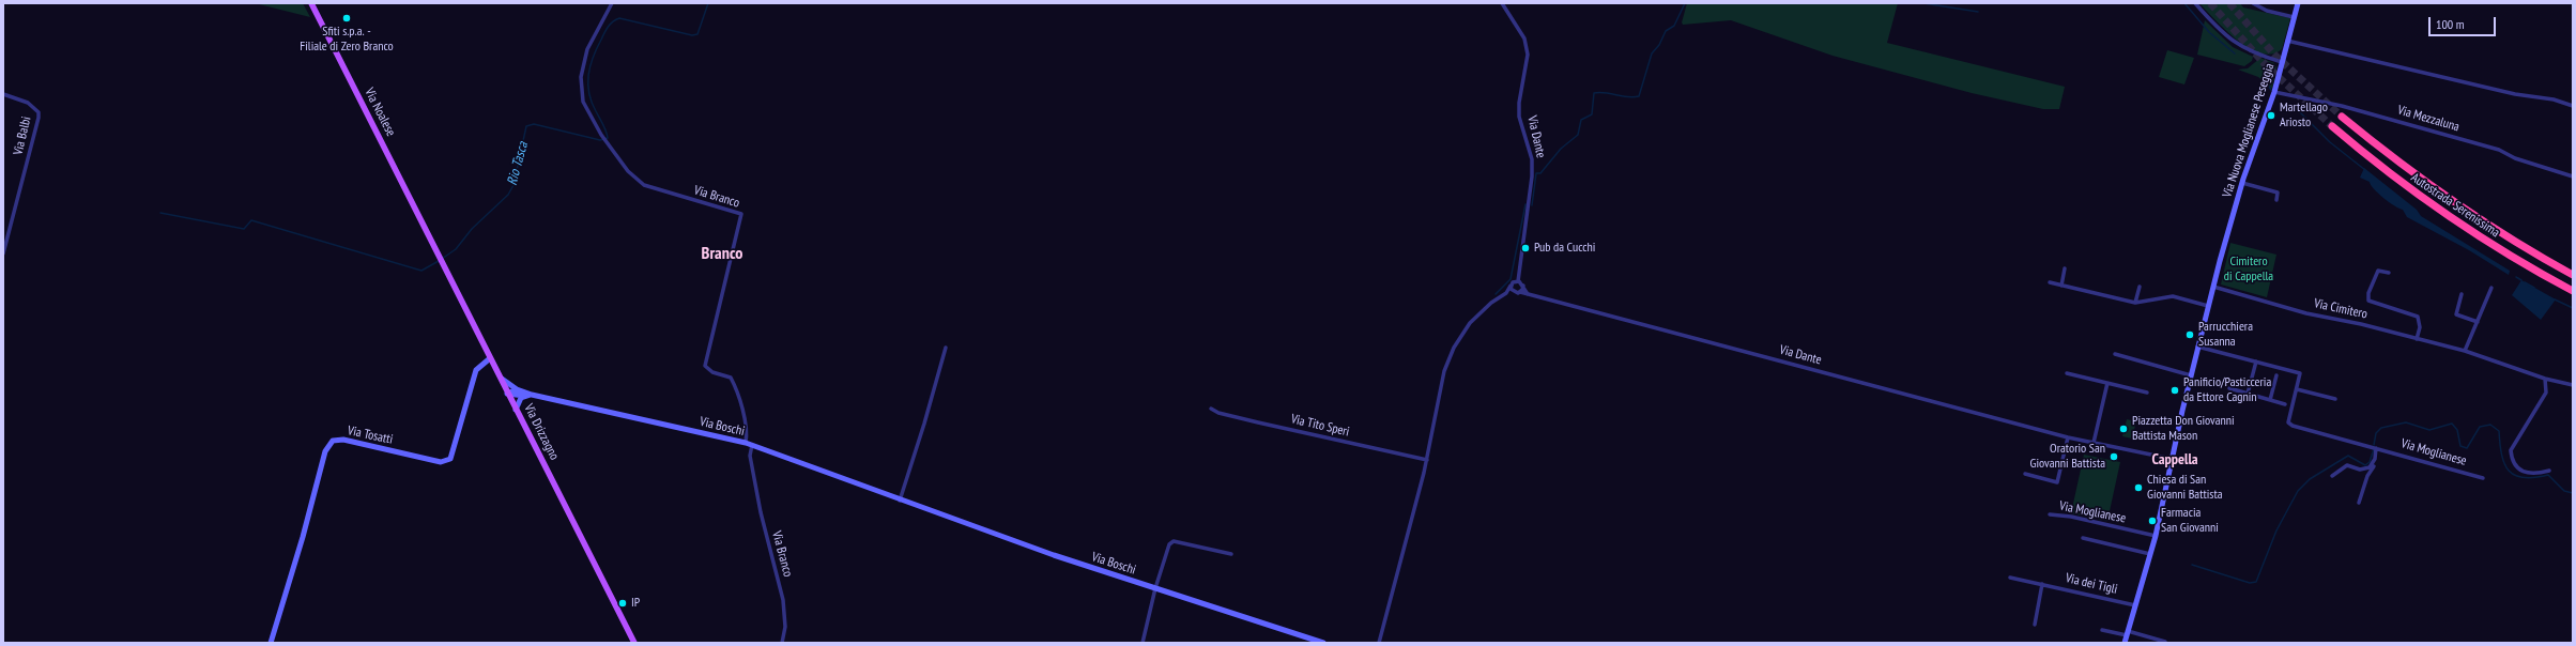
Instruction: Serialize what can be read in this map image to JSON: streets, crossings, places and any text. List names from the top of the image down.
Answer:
{
  "streets": {
    "highway": ["Autostrada Serenissima"],
    "main road": ["Via Noalese", "Via Drizzagno"],
    "street": [
      "Via Mezzaluna",
      "Via Nuova Moglianese Peseggia",
      "Via Balbi",
      "Via Dante",
      "Via Branco",
      "Via Cimitero",
      "Via Tito Speri",
      "Via Boschi",
      "Via Tosatti",
      "Via Moglianese",
      "Via dei Tigli"
    ]
  },
  "crossings": [
    ["Via Noalese", "Via Drizzagno"],
    ["Via Mezzaluna", "Via Nuova Moglianese Peseggia"],
    ["Via Nuova Moglianese Peseggia", "Via Cimitero"],
    ["Via Branco", "Via Boschi"],
    ["Via Boschi", "Via Drizzagno"],
    ["Via Drizzagno", "Via Tosatti"]
  ],
  "districts": ["Branco", "Cappella"],
  "water": ["Rio Tasca"],
  "parks": ["Cimitero di Cappella"],
  "places": [
    "Sfiti s.p.a. - Filiale di Zero Branco",
    "Martellago Ariosto",
    "Pub da Cucchi",
    "Parrucchiera Susanna",
    "Panificio/Pasticceria da Ettore Cagnin",
    "Piazzetta Don Giovanni Battista Mason",
    "Oratorio San Giovanni Battista",
    "Chiesa di San Giovanni Battista",
    "Farmacia San Giovanni",
    "IP"
  ],
  "scale_bar": "100 m"
}
